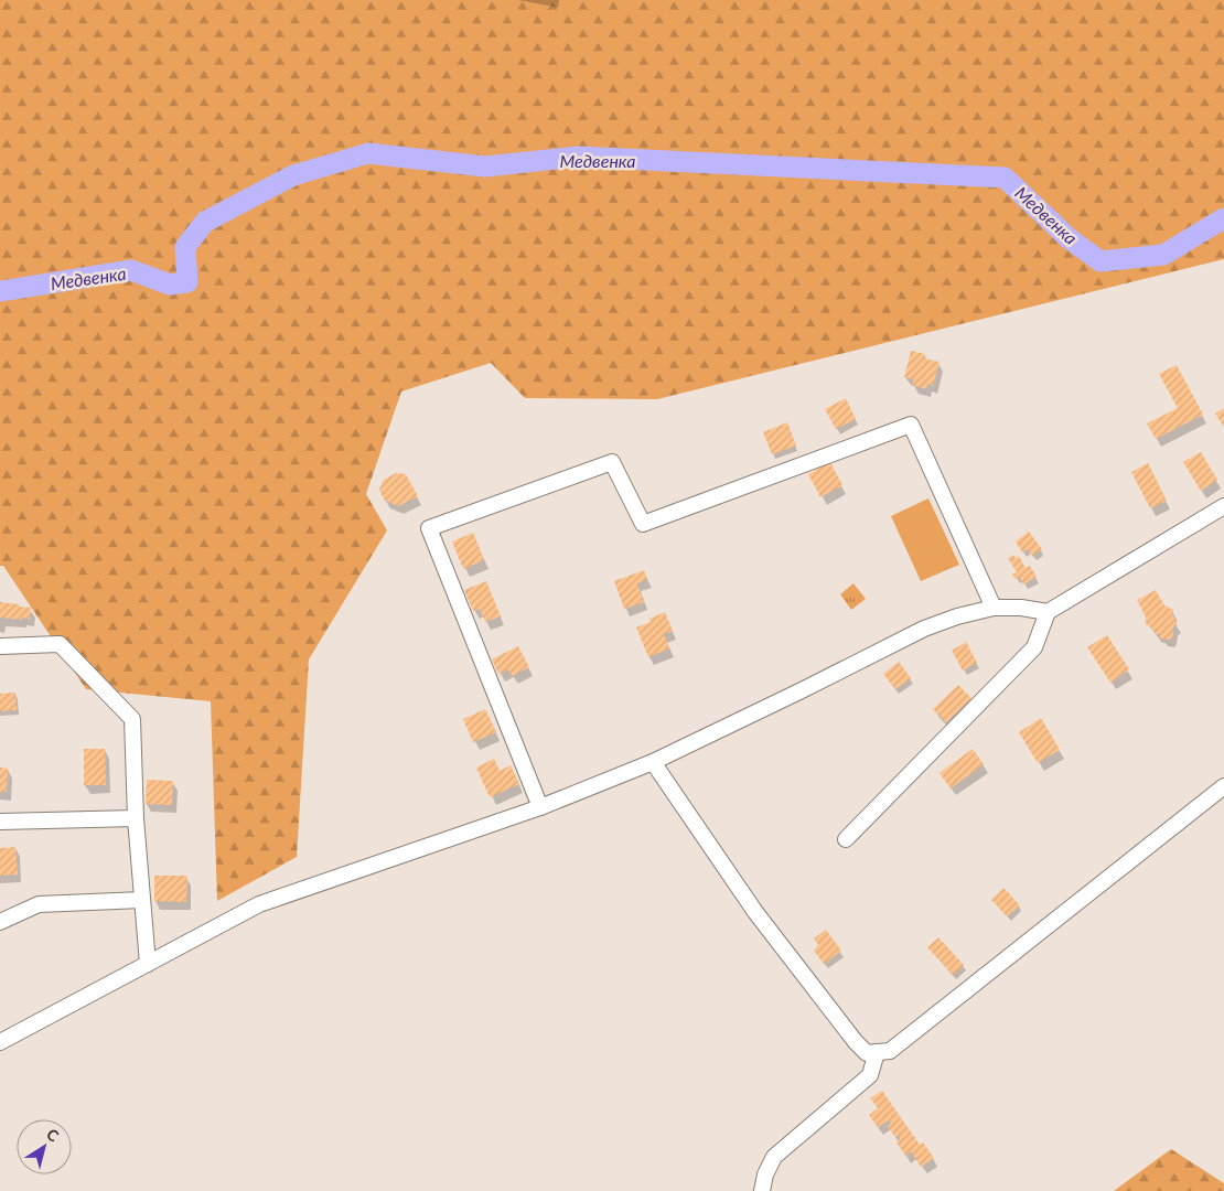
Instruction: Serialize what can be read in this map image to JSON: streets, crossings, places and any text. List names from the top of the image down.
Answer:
{
  "water": ["Медвенка"],
  "north": "top right"
}
